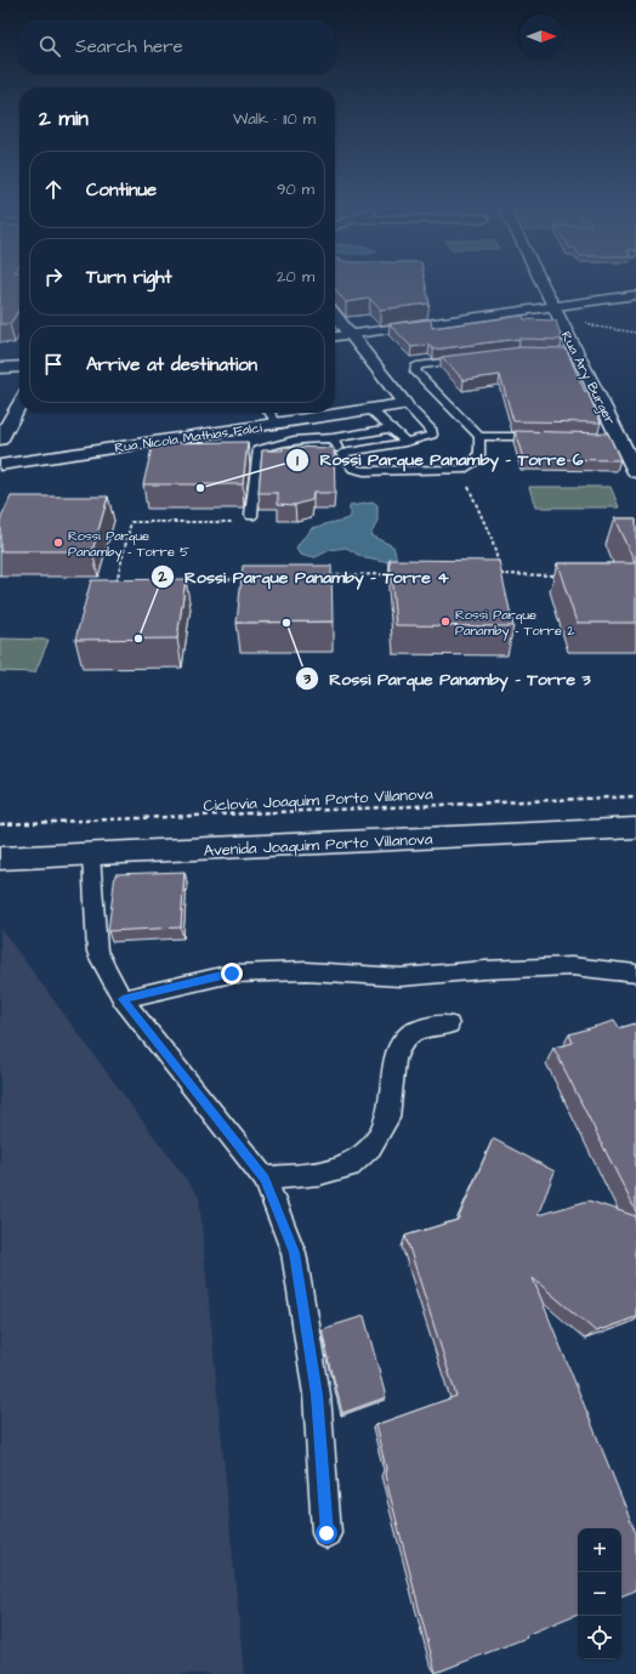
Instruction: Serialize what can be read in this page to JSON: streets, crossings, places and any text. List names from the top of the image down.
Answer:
{
  "streets": {
    "street": ["Rua Ary Burger", "Rua Nicola Mathias Falci", "Avenida Joaquim Porto Villanova"],
    "path": ["Ciclovia Joaquim Porto Villanova"]
  },
  "places": [
    "Rossi Parque Panamby - Torre 6",
    "Rossi Parque Panamby - Torre 5",
    "Rossi Parque Panamby - Torre 2",
    "Rossi Parque Panamby - Torre 3",
    "Rossi Parque Panamby - Torre 4"
  ],
  "north": "right",
  "page": {
    "search": "Search here",
    "heading": ["2 min", "Walk · 110 m"],
    "list": [
      ["Continue", "90 m"],
      ["Turn right", "20 m"],
      "Arrive at destination"
    ],
    "map_buttons": ["+", "−"]
  }
}
